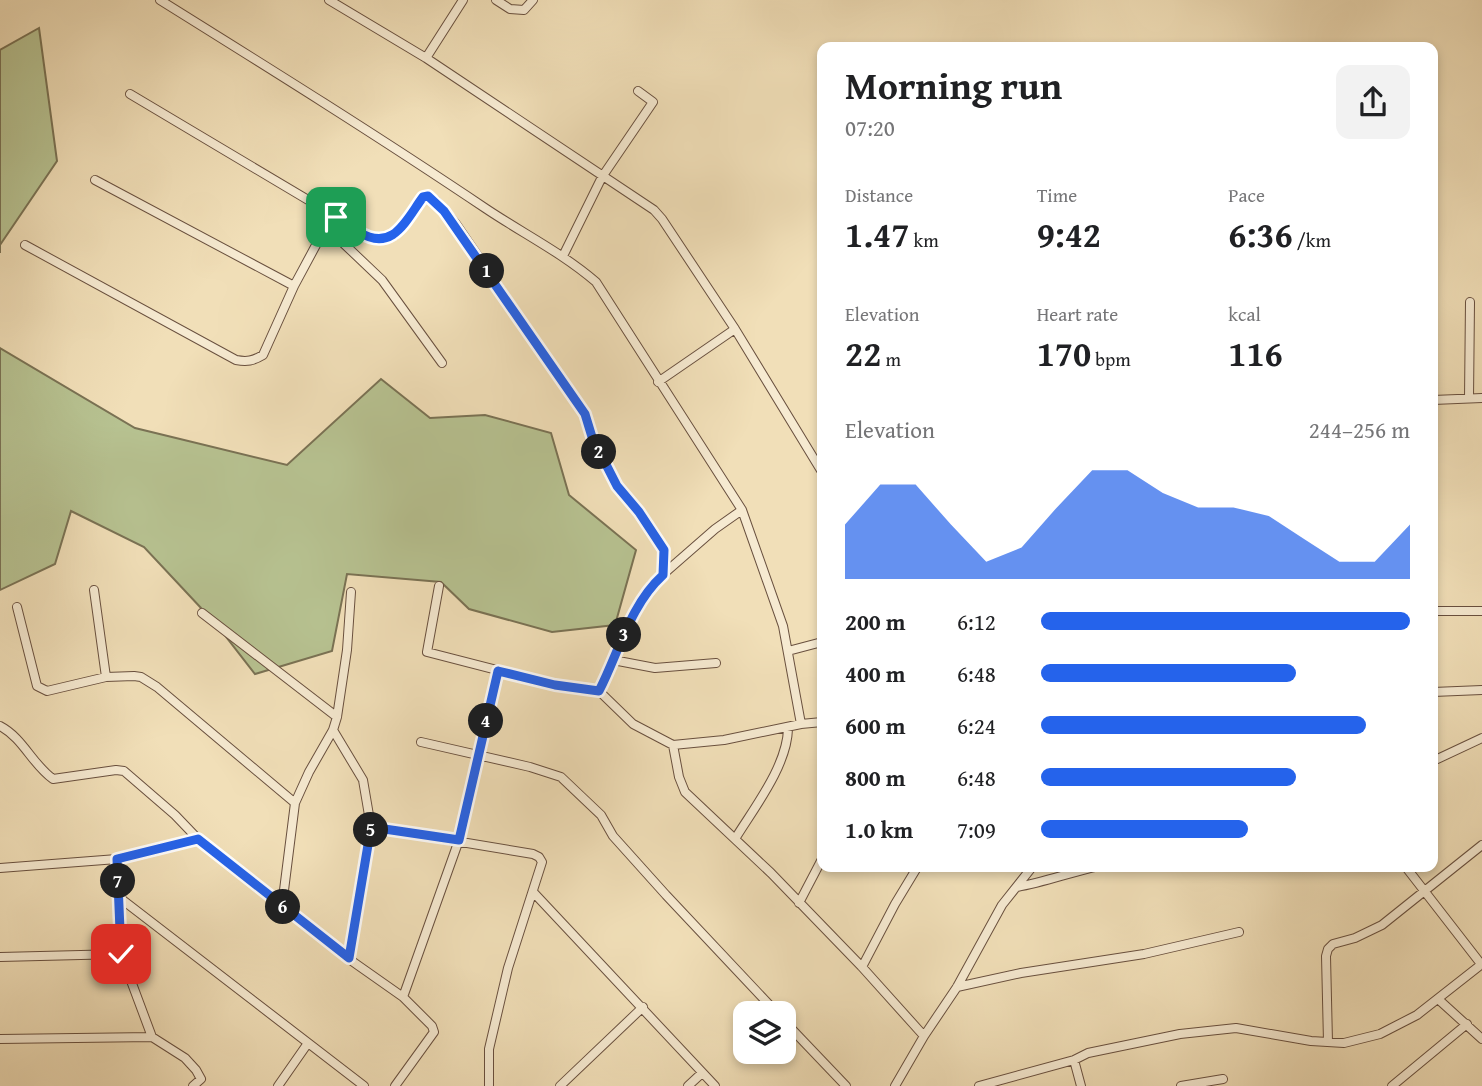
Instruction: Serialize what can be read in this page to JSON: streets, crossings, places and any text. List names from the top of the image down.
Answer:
{
  "page": {
    "heading": ["Morning run", "07:20"],
    "stats": [
      ["Distance", "1.47 km"],
      ["Time", "9:42"],
      ["Pace", "6:36 /km"],
      ["Elevation", "22 m"],
      ["Heart rate", "170 bpm"],
      ["kcal", "116"]
    ],
    "pins": [
      "1",
      "2",
      "3",
      "4",
      "5",
      "7",
      "6"
    ],
    "chart": ["Elevation", "244–256 m"],
    "list": [
      {
        "name": "200 m",
        "note": "6:12"
      },
      {
        "name": "400 m",
        "note": "6:48"
      },
      {
        "name": "600 m",
        "note": "6:24"
      },
      {
        "name": "800 m",
        "note": "6:48"
      },
      {
        "name": "1.0 km",
        "note": "7:09"
      }
    ]
  }
}
